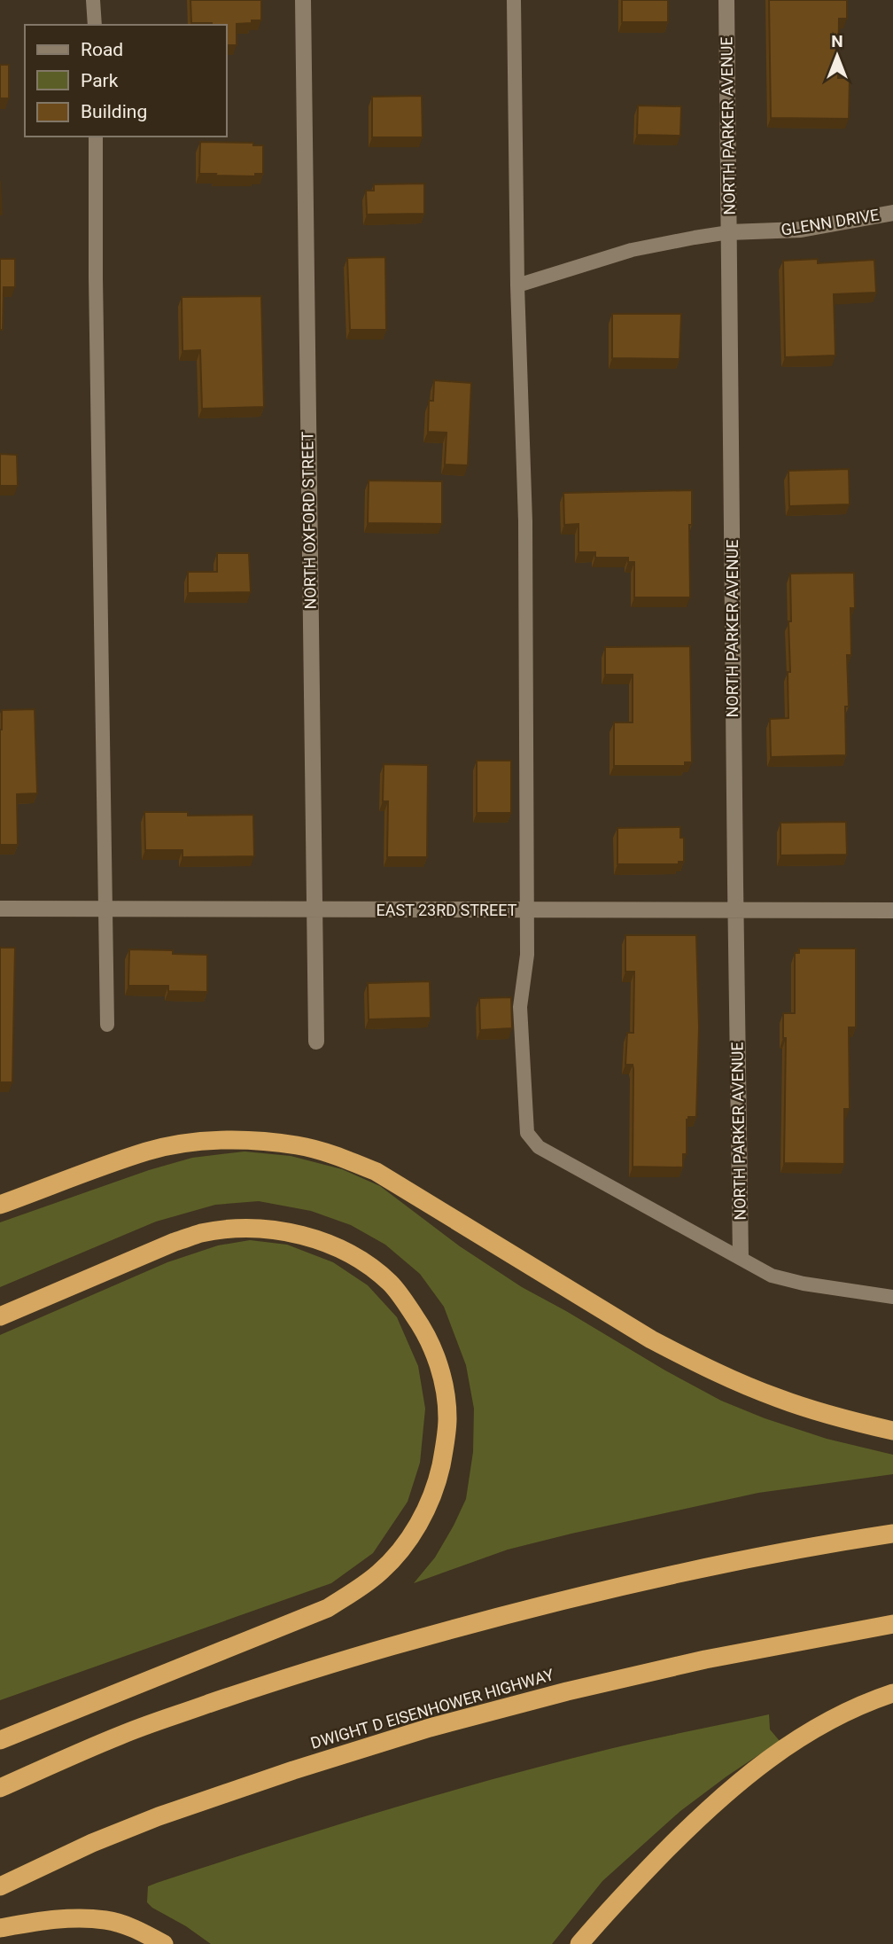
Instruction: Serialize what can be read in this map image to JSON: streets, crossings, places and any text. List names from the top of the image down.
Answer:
{
  "streets": {
    "highway": ["DWIGHT D EISENHOWER HIGHWAY"],
    "street": [
      "NORTH PARKER AVENUE",
      "GLENN DRIVE",
      "NORTH OXFORD STREET",
      "EAST 23RD STREET"
    ]
  },
  "crossings": [
    ["NORTH PARKER AVENUE", "GLENN DRIVE"],
    ["NORTH PARKER AVENUE", "EAST 23RD STREET"],
    ["NORTH OXFORD STREET", "EAST 23RD STREET"]
  ],
  "legend": ["Road", "Park", "Building"],
  "north": "top"
}
